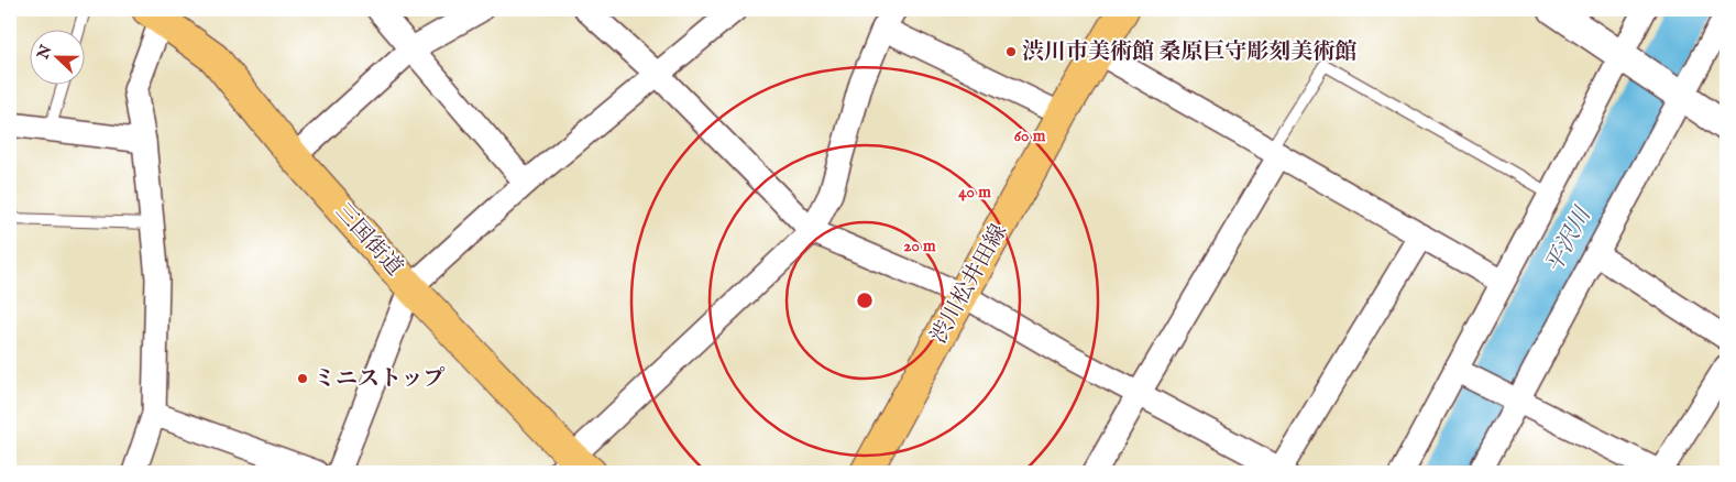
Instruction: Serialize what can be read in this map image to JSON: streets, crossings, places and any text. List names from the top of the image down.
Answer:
{
  "streets": {
    "main road": ["三国街道", "渋川松井田線"]
  },
  "water": ["平沢川"],
  "places": ["渋川市美術館 桑原巨守彫刻美術館", "ミニストップ"],
  "north": "left",
  "rings": ["60 m", "40 m", "20 m"]
}
